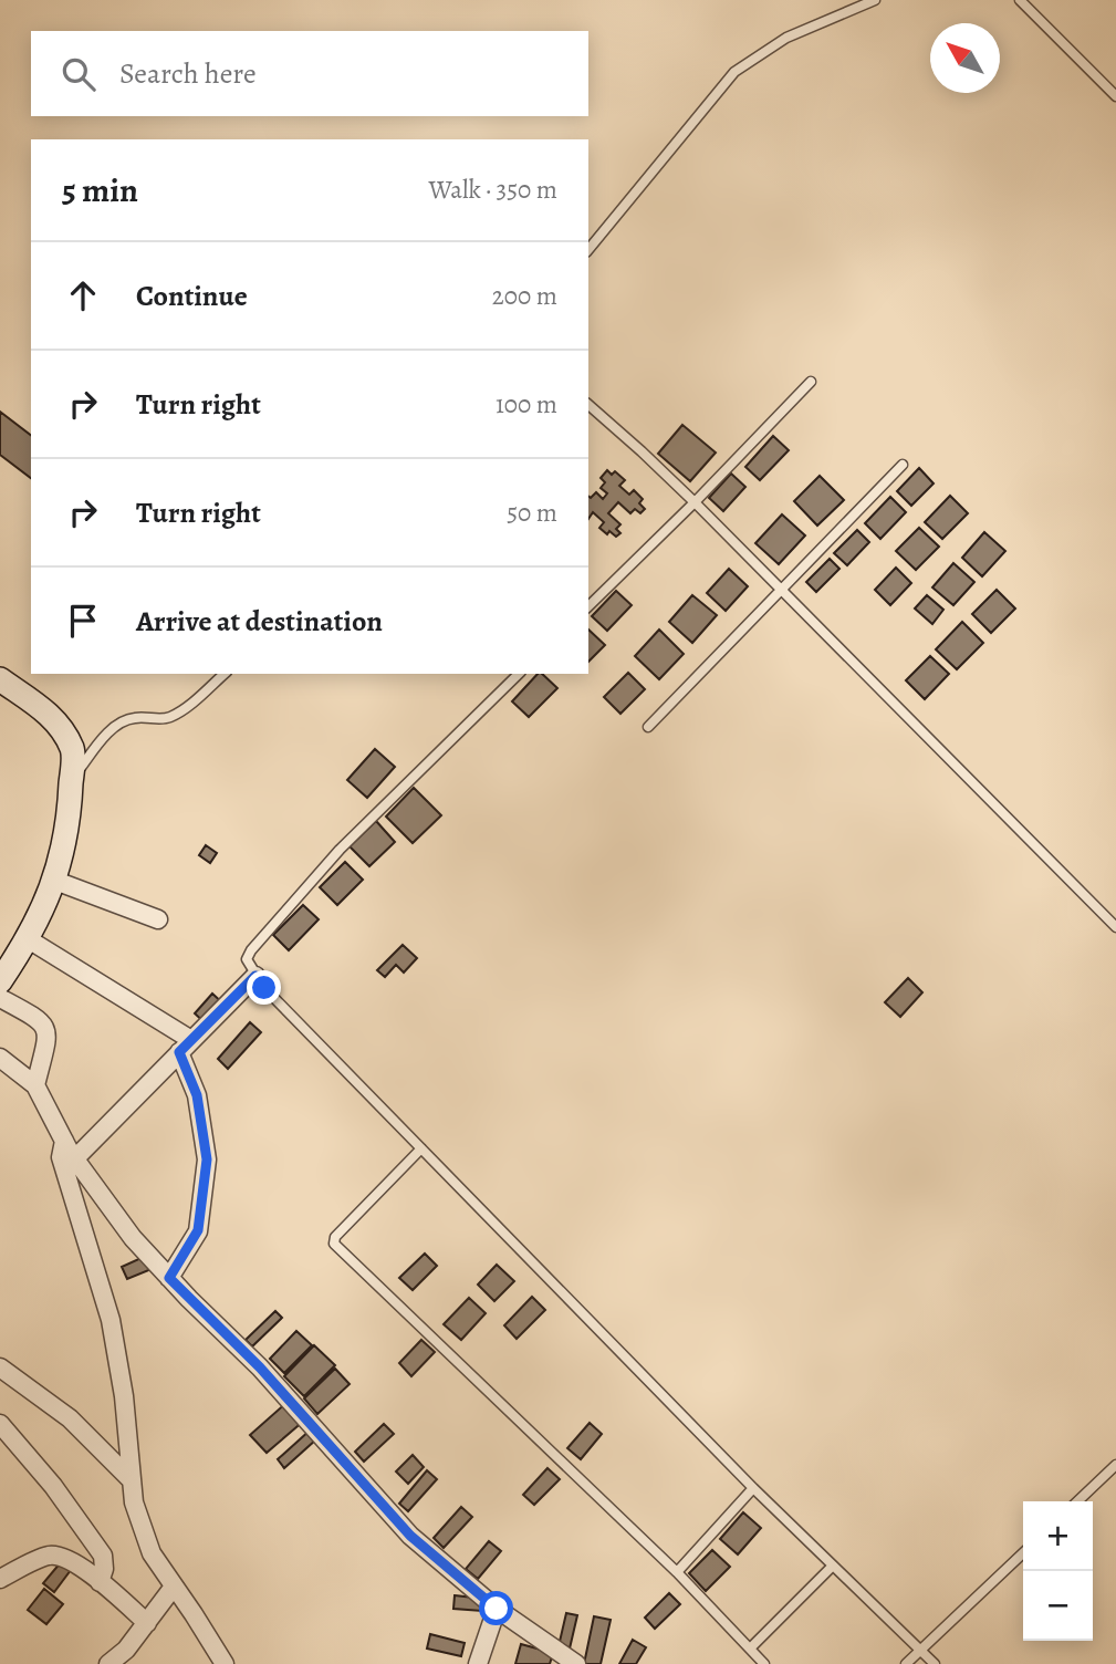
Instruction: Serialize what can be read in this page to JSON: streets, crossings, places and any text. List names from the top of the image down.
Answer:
{
  "north": "top left",
  "page": {
    "search": "Search here",
    "heading": ["5 min", "Walk · 350 m"],
    "list": [
      ["Continue", "200 m"],
      ["Turn right", "100 m"],
      ["Turn right", "50 m"],
      "Arrive at destination"
    ],
    "map_buttons": ["+", "−"]
  }
}
